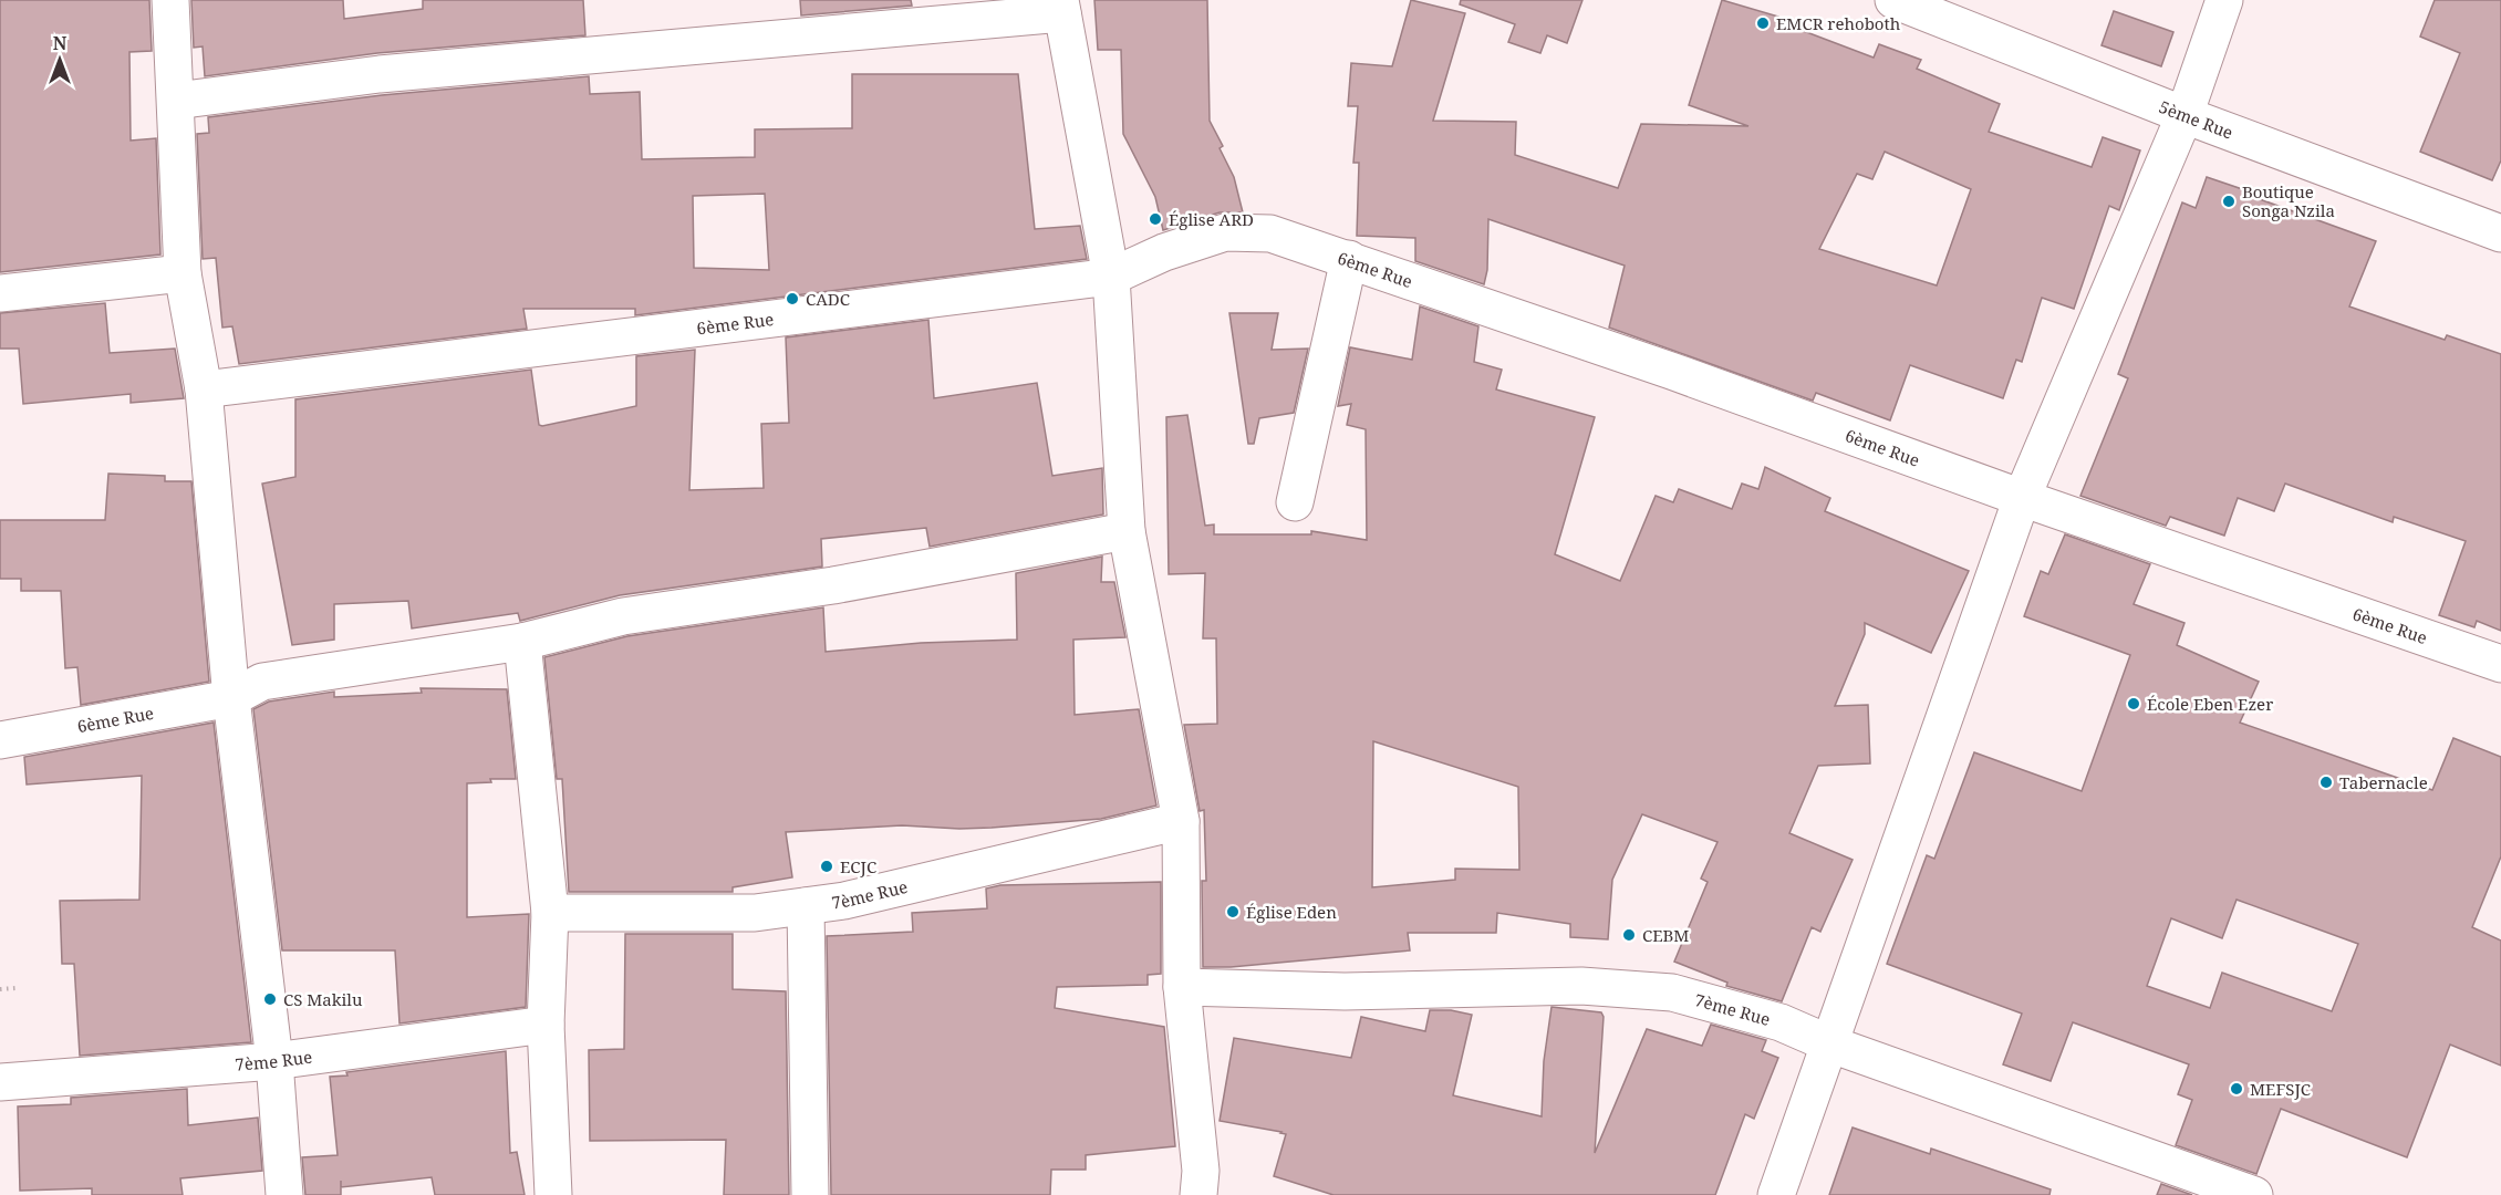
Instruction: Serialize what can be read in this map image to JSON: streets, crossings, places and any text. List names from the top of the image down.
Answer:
{
  "streets": {
    "street": ["5ème Rue", "6ème Rue", "7ème Rue"]
  },
  "places": [
    "EMCR rehoboth",
    "Boutique Songa Nzila",
    "Église ARD",
    "CADC",
    "École Eben Ezer",
    "Tabernacle",
    "ECJC",
    "Église Eden",
    "CEBM",
    "CS Makilu",
    "MEFSJC"
  ],
  "north": "top"
}
